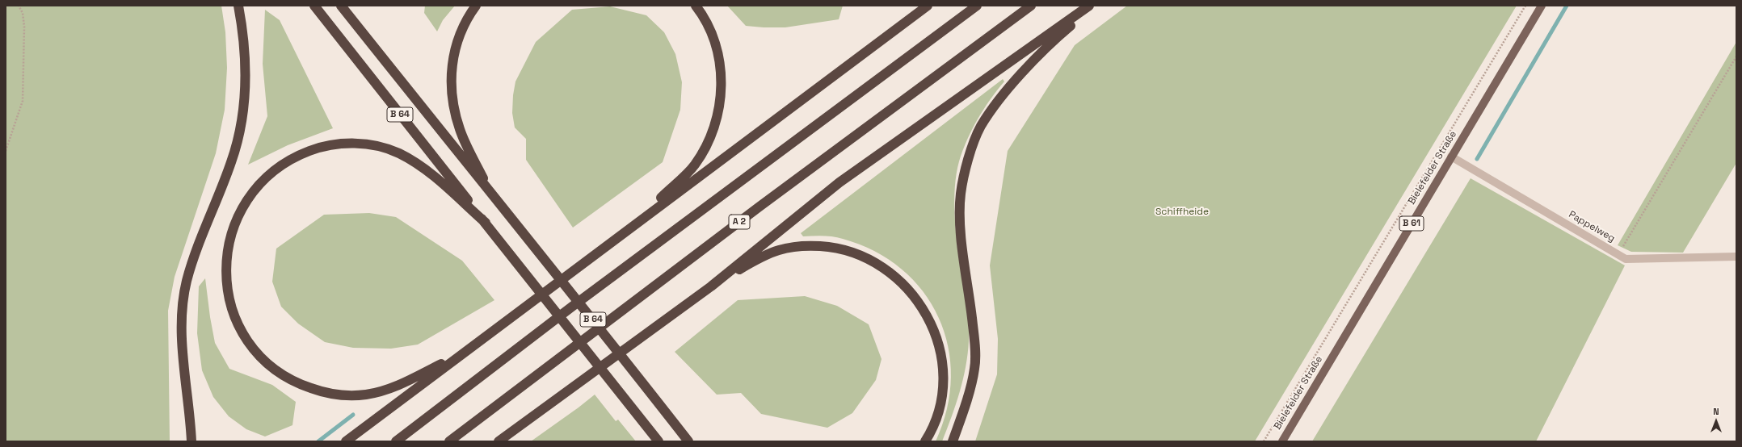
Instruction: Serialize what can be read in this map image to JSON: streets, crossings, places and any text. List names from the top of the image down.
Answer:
{
  "streets": {
    "highway": ["B 64", "A 2"],
    "main road": ["Bielefelder Straße", "B 61"],
    "street": ["Pappelweg"]
  },
  "crossings": [
    ["Bielefelder Straße", "Pappelweg"]
  ],
  "parks": ["Schiffheide"],
  "north": "top"
}
